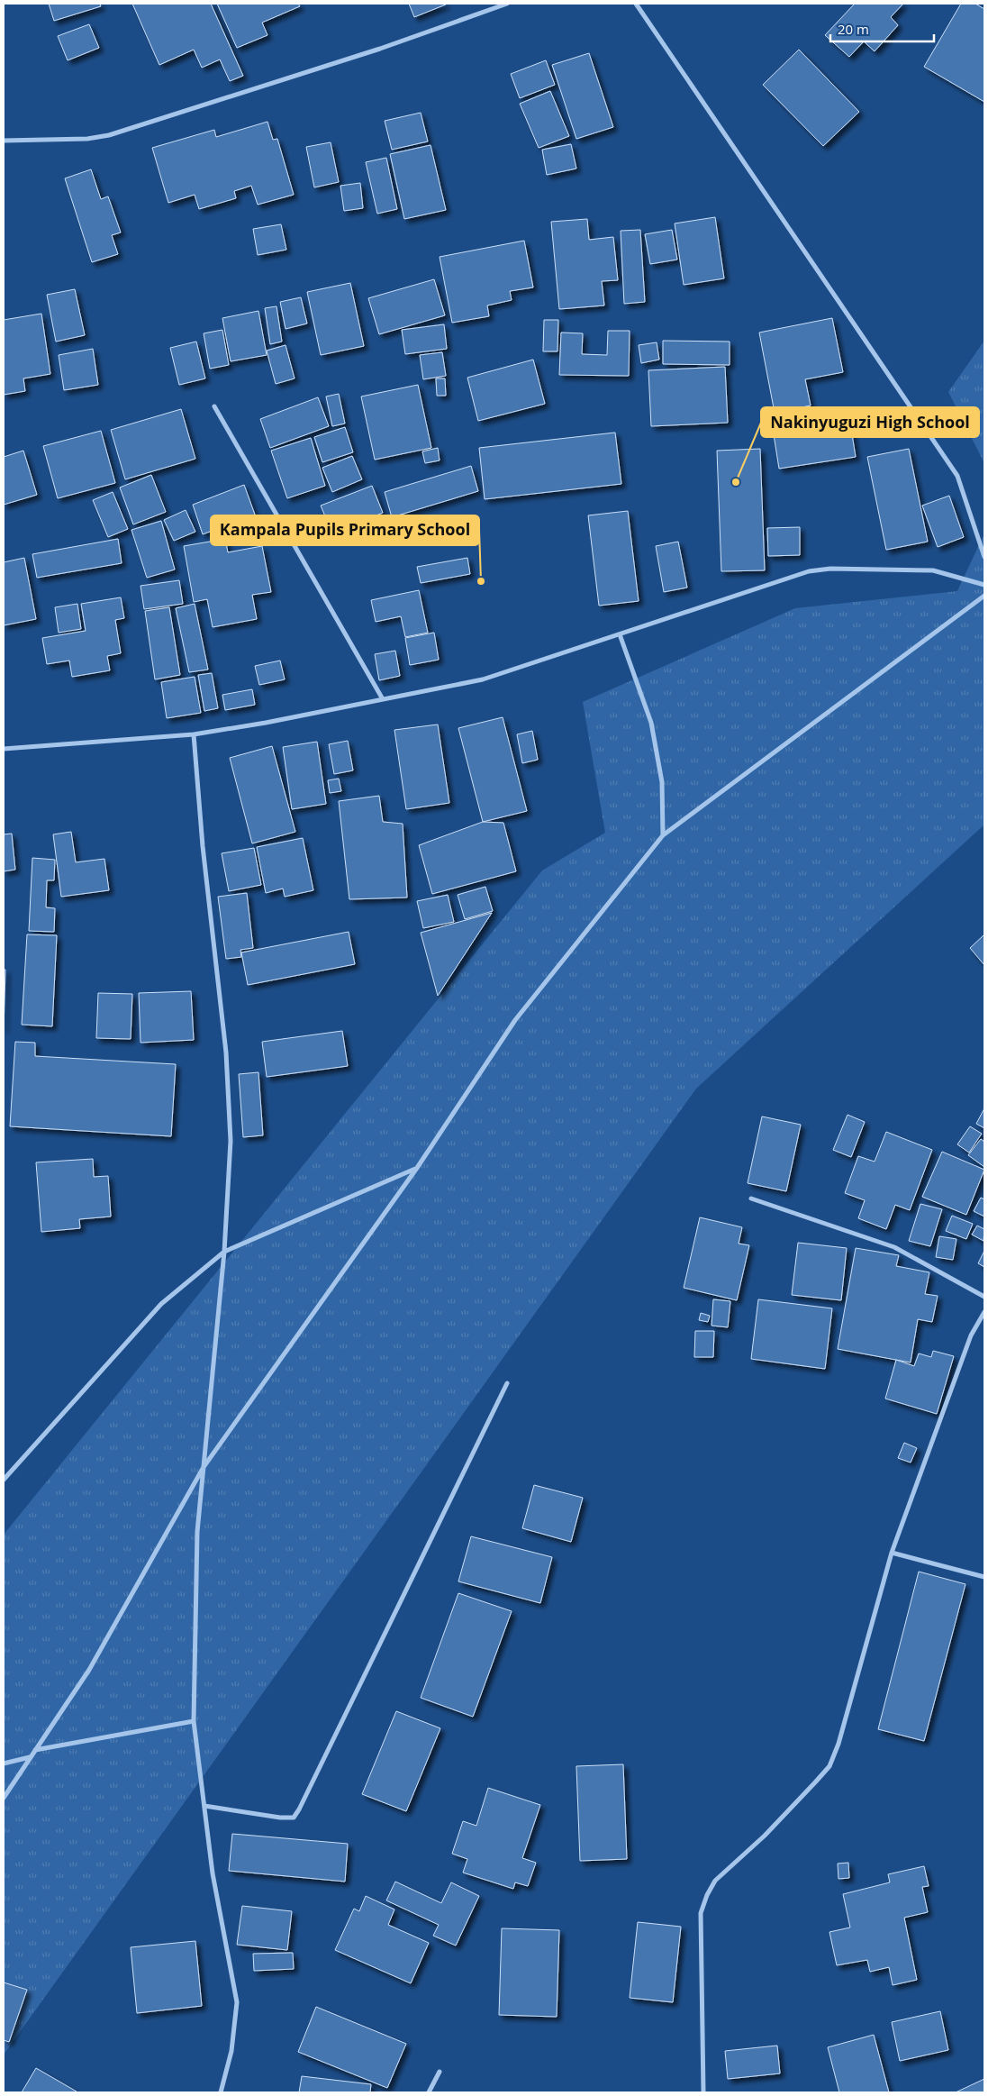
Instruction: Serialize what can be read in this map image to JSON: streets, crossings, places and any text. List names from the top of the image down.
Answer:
{
  "places": ["Nakinyuguzi High School", "Kampala Pupils Primary School"],
  "scale_bar": "20 m"
}
